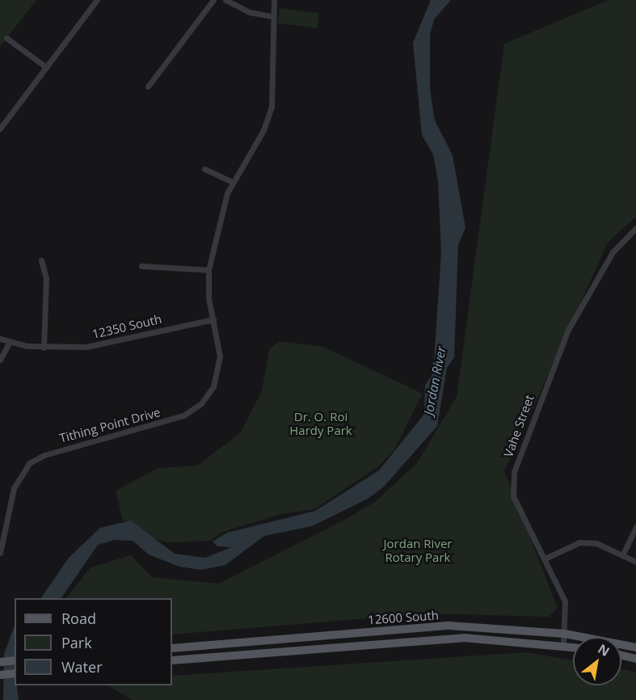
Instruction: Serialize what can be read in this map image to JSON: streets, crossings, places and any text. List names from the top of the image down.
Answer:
{
  "streets": {
    "main road": ["12600 South"],
    "street": ["12350 South", "Tithing Point Drive", "Vahe Street"]
  },
  "crossings": [
    ["12350 South", "Tithing Point Drive"],
    ["Vahe Street", "12600 South"]
  ],
  "water": ["Jordan River"],
  "parks": ["Dr. O. Roi Hardy Park", "Jordan River Rotary Park"],
  "legend": ["Road", "Park", "Water"],
  "north": "top right"
}
